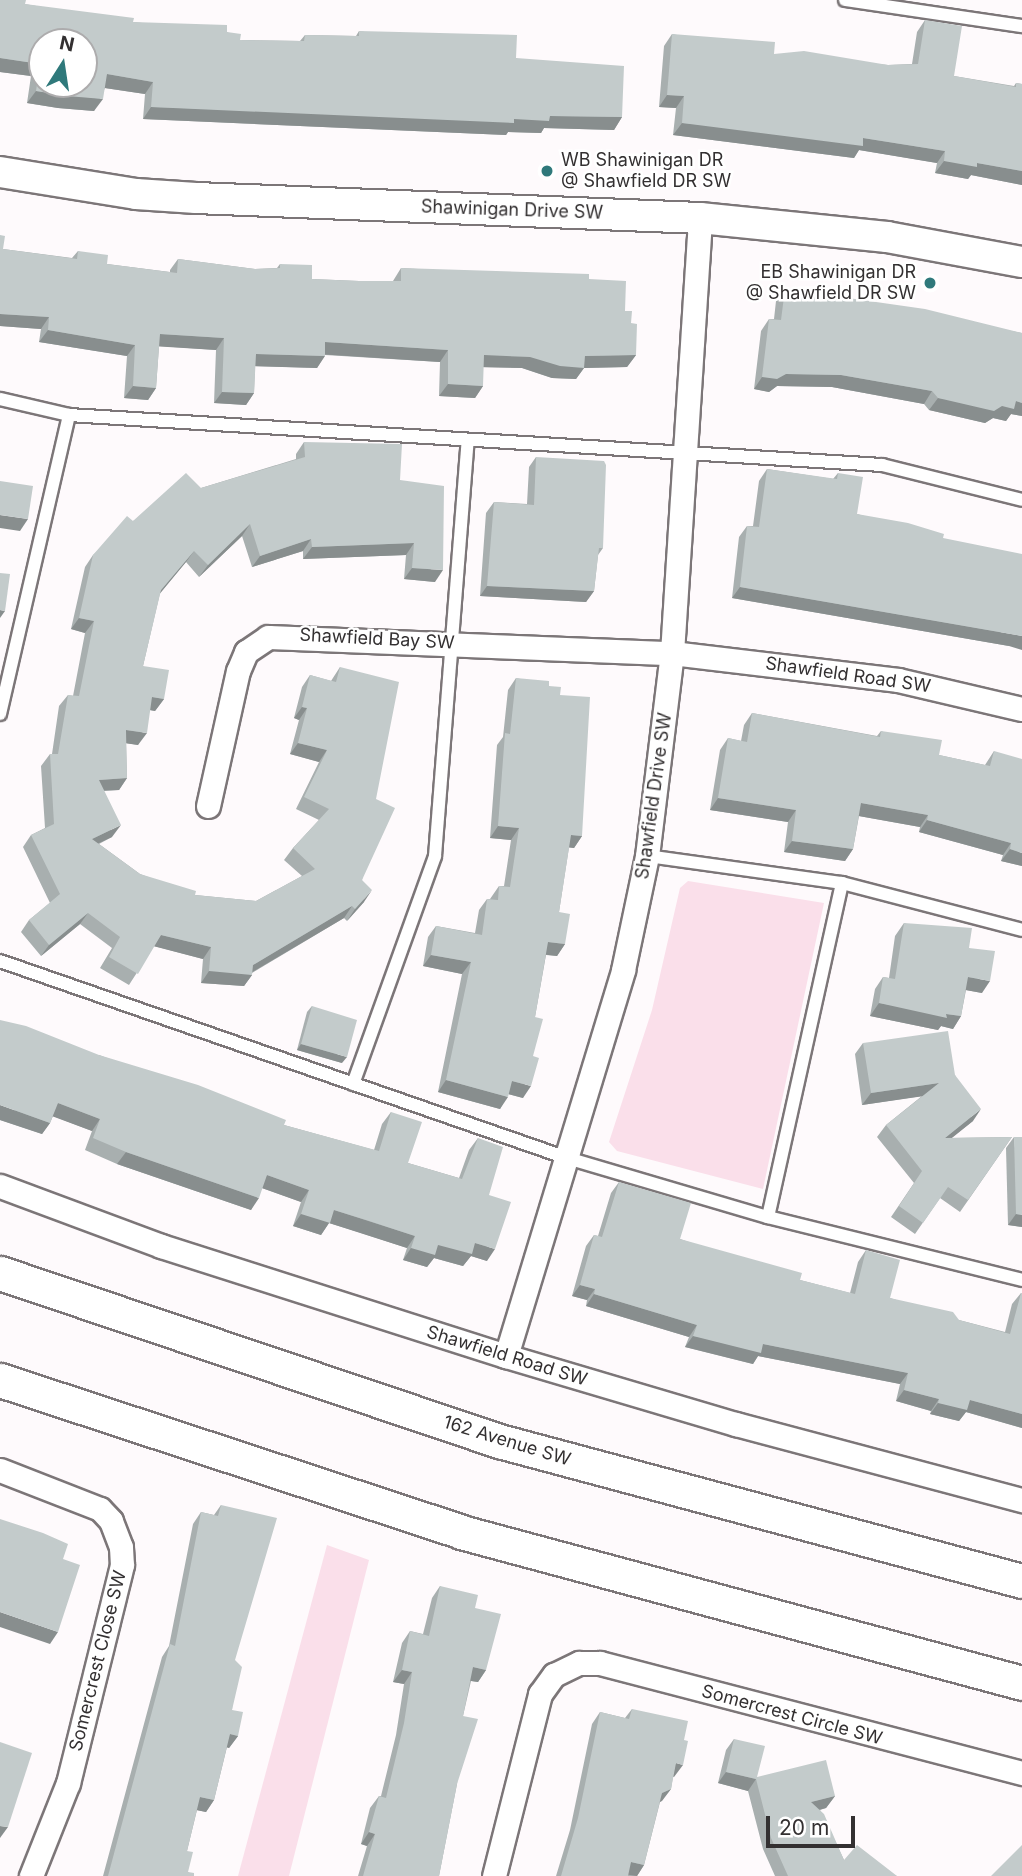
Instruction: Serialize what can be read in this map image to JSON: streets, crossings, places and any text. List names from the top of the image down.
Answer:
{
  "streets": {
    "main road": ["162 Avenue SW"],
    "street": [
      "Shawinigan Drive SW",
      "Shawfield Bay SW",
      "Shawfield Road SW",
      "Shawfield Drive SW",
      "Somercrest Close SW",
      "Somercrest Circle SW"
    ]
  },
  "crossings": [
    ["Shawinigan Drive SW", "Shawfield Drive SW"],
    ["Shawfield Bay SW", "Shawfield Road SW"],
    ["Shawfield Bay SW", "Shawfield Drive SW"],
    ["Shawfield Road SW", "Shawfield Drive SW"]
  ],
  "places": ["WB Shawinigan DR @ Shawfield DR SW", "EB Shawinigan DR @ Shawfield DR SW"],
  "scale_bar": "20 m",
  "north": "top"
}
